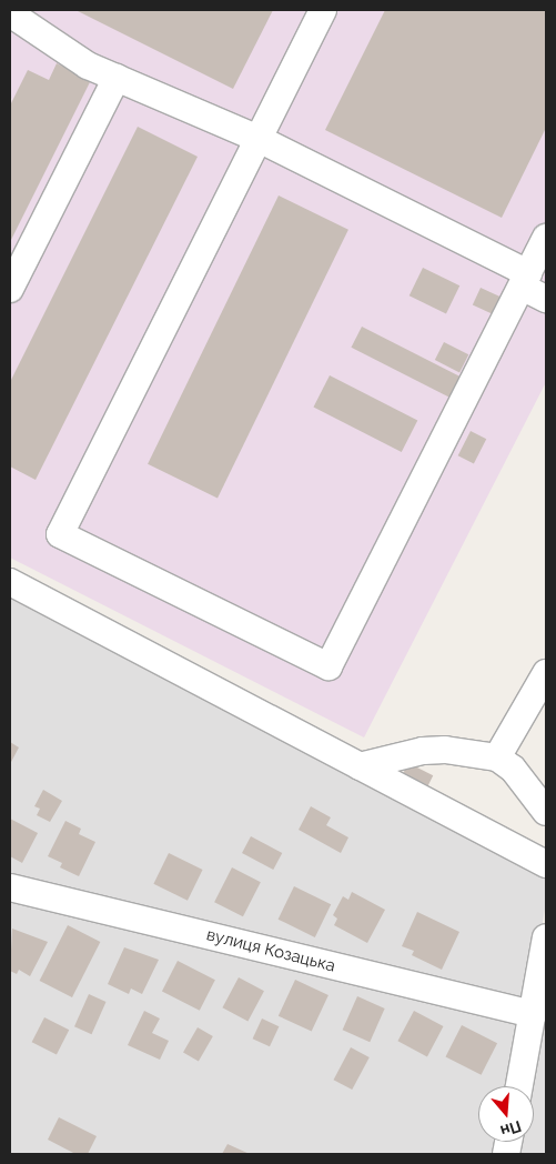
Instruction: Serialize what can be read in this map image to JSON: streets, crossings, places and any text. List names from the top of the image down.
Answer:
{
  "streets": {
    "street": ["вулиця Козацька"]
  },
  "north": "bottom"
}
